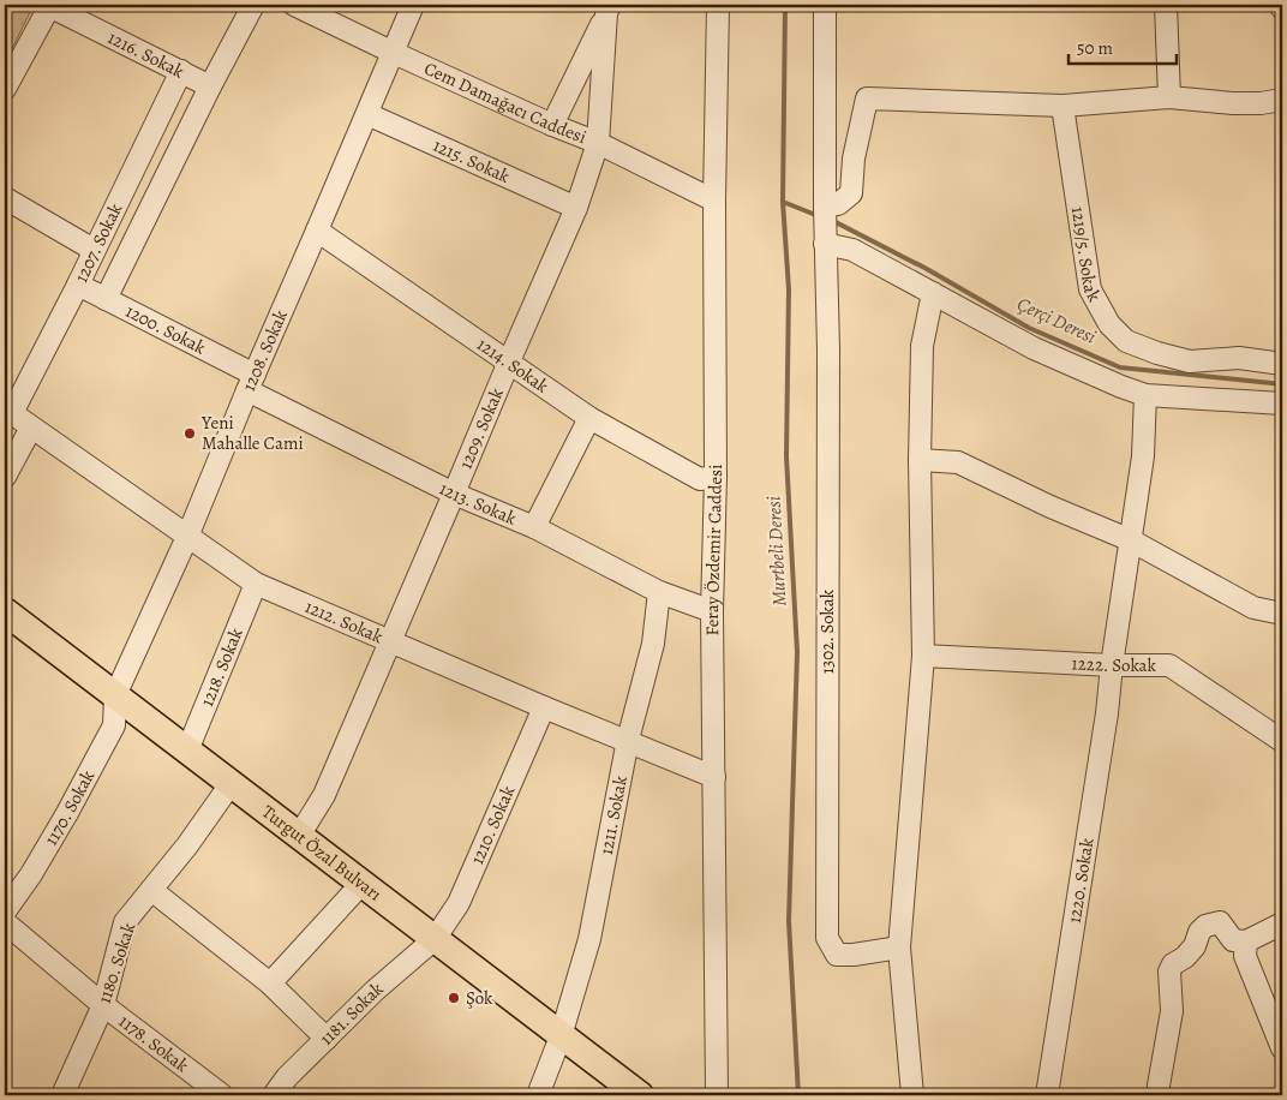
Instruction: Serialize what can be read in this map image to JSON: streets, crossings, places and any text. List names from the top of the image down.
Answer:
{
  "streets": {
    "main road": ["Turgut Özal Bulvarı"],
    "street": [
      "1216. Sokak",
      "Cem Damağacı Caddesi",
      "1215. Sokak",
      "1207. Sokak",
      "1219/5. Sokak",
      "1200. Sokak",
      "1208. Sokak",
      "1214. Sokak",
      "1209. Sokak",
      "1213. Sokak",
      "Feray Özdemir Caddesi",
      "1212. Sokak",
      "1302. Sokak",
      "1222. Sokak",
      "1218. Sokak",
      "1170. Sokak",
      "1211. Sokak",
      "1210. Sokak",
      "1220. Sokak",
      "1180. Sokak",
      "1181. Sokak",
      "1178. Sokak"
    ]
  },
  "crossings": [
    ["1216. Sokak", "1207. Sokak"],
    ["Cem Damağacı Caddesi", "1208. Sokak"],
    ["Cem Damağacı Caddesi", "1209. Sokak"],
    ["Cem Damağacı Caddesi", "Feray Özdemir Caddesi"],
    ["1215. Sokak", "1208. Sokak"],
    ["1215. Sokak", "1209. Sokak"],
    ["1207. Sokak", "1200. Sokak"],
    ["1207. Sokak", "1212. Sokak"],
    ["1200. Sokak", "1208. Sokak"],
    ["1200. Sokak", "1213. Sokak"],
    ["1208. Sokak", "1214. Sokak"],
    ["1208. Sokak", "1213. Sokak"],
    ["1208. Sokak", "1212. Sokak"],
    ["1208. Sokak", "1170. Sokak"],
    ["1208. Sokak", "Turgut Özal Bulvarı"],
    ["1214. Sokak", "1209. Sokak"],
    ["1214. Sokak", "Feray Özdemir Caddesi"],
    ["1209. Sokak", "1213. Sokak"],
    ["1209. Sokak", "1212. Sokak"],
    ["1209. Sokak", "Turgut Özal Bulvarı"],
    ["1213. Sokak", "Feray Özdemir Caddesi"],
    ["1213. Sokak", "1211. Sokak"],
    ["Feray Özdemir Caddesi", "1212. Sokak"],
    ["1212. Sokak", "1218. Sokak"],
    ["1212. Sokak", "1211. Sokak"],
    ["1212. Sokak", "1210. Sokak"],
    ["1222. Sokak", "1220. Sokak"],
    ["1218. Sokak", "Turgut Özal Bulvarı"],
    ["1170. Sokak", "Turgut Özal Bulvarı"],
    ["1211. Sokak", "Turgut Özal Bulvarı"],
    ["1210. Sokak", "Turgut Özal Bulvarı"],
    ["1210. Sokak", "1181. Sokak"],
    ["Turgut Özal Bulvarı", "1180. Sokak"],
    ["Turgut Özal Bulvarı", "1181. Sokak"],
    ["1180. Sokak", "1178. Sokak"]
  ],
  "water": ["Çerçi Deresi", "Murtbeli Deresi"],
  "places": ["Yeni Mahalle Cami", "Şok"],
  "scale_bar": "50 m"
}
